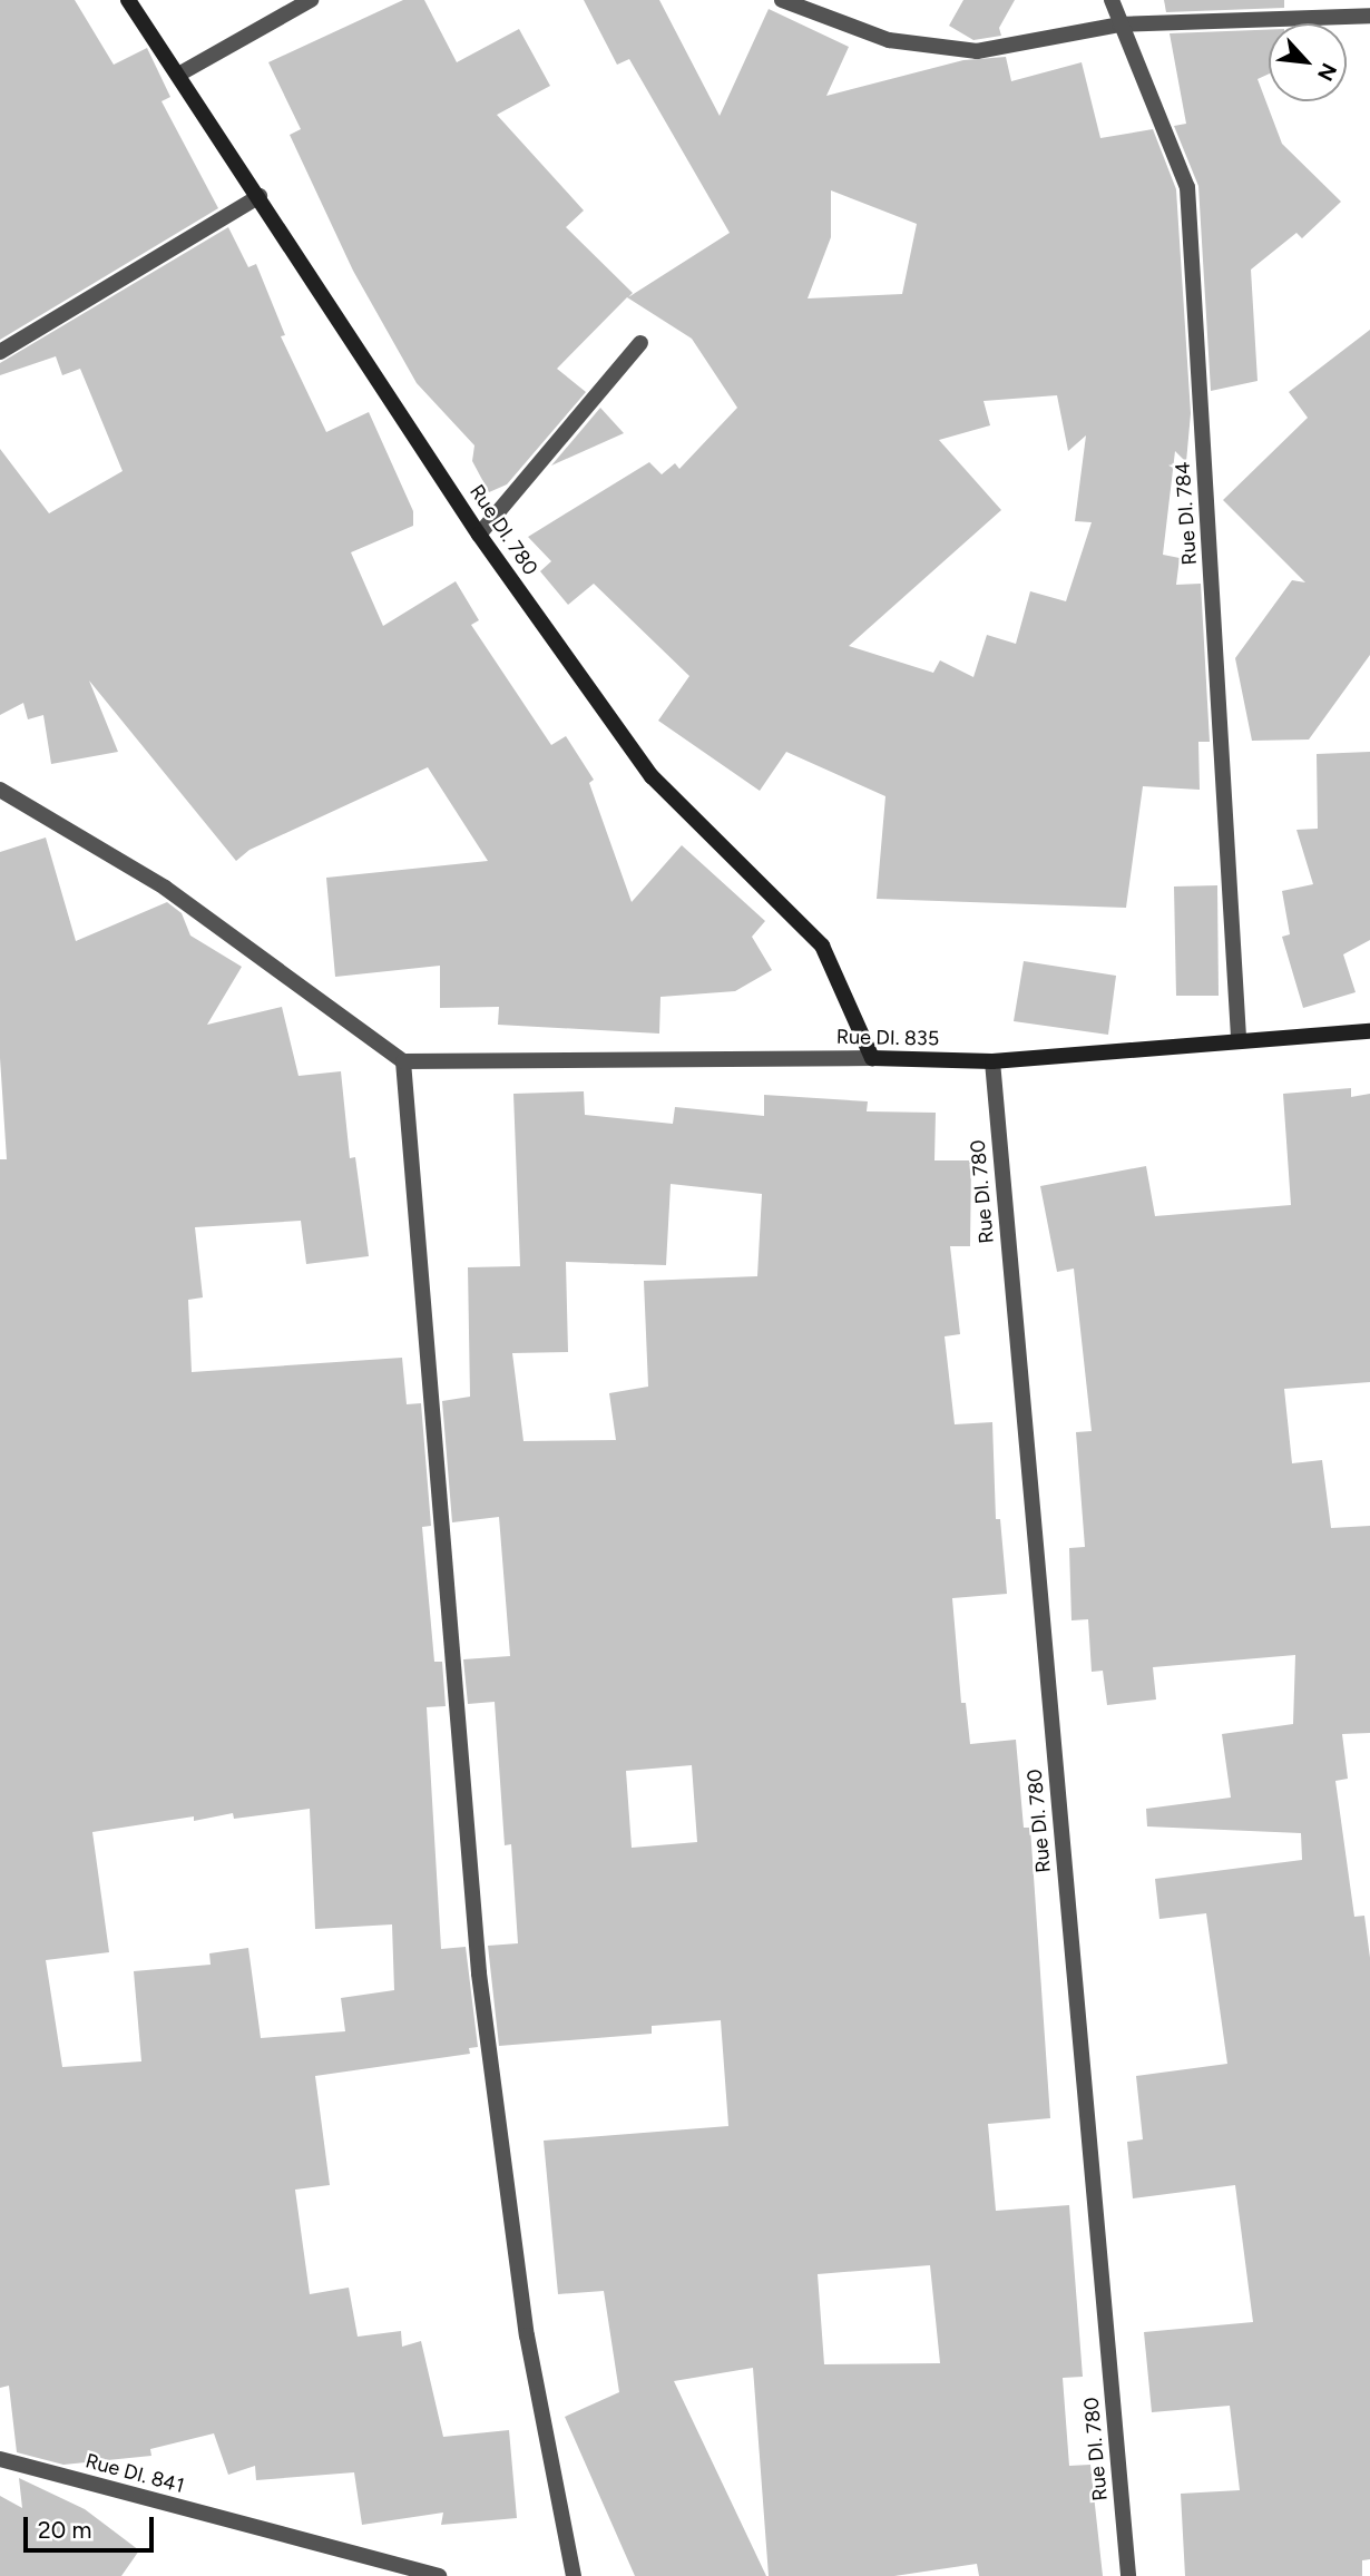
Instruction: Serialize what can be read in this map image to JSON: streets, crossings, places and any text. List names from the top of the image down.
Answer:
{
  "streets": {
    "street": [
      "Rue DI. 784",
      "Rue DI. 780",
      "Rue DI. 835",
      "Rue DI. 841"
    ]
  },
  "crossings": [
    ["Rue DI. 784", "Rue DI. 835"],
    ["Rue DI. 780", "Rue DI. 835"]
  ],
  "scale_bar": "20 m",
  "north": "bottom right"
}
